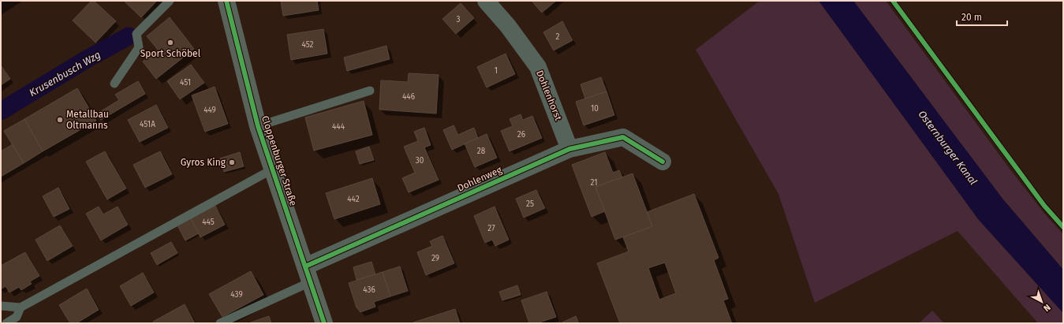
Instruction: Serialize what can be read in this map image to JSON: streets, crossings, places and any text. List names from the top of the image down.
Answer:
{
  "streets": {
    "main road": ["Cloppenburger Straße"],
    "street": ["Dohlenhorst", "Dohlenweg"]
  },
  "crossings": [
    ["Dohlenhorst", "Dohlenweg"],
    ["Cloppenburger Straße", "Dohlenweg"]
  ],
  "water": ["Krusenbusch Wzg", "Osternburger Kanal"],
  "places": ["Sport Schöbel", "Metallbau Oltmanns", "Gyros King"],
  "house_numbers": [
    "3",
    "2",
    "452",
    "1",
    "451",
    "446",
    "10",
    "449",
    "451A",
    "444",
    "26",
    "28",
    "30",
    "21",
    "442",
    "25",
    "445",
    "27",
    "29",
    "436",
    "439"
  ],
  "scale_bar": "20 m",
  "north": "bottom right"
}
